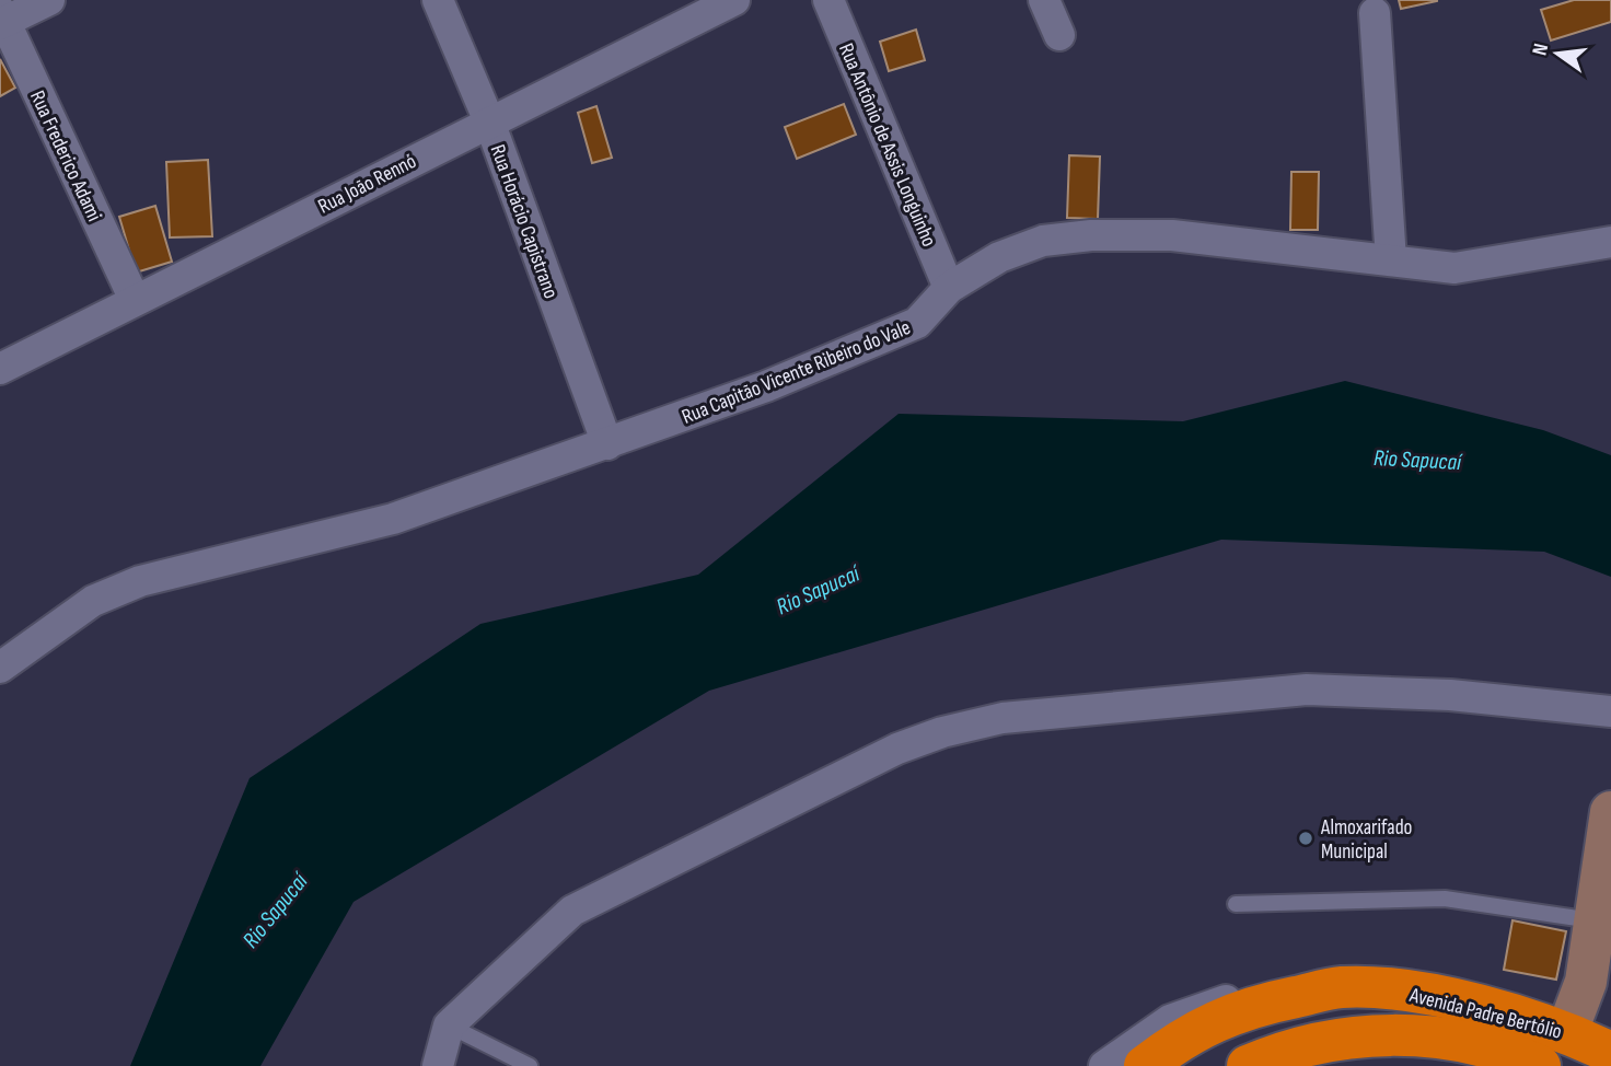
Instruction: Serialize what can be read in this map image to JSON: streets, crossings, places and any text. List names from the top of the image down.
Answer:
{
  "streets": {
    "highway": ["Avenida Padre Bertólio"],
    "street": [
      "Rua Antônio de Assis Longuinho",
      "Rua Frederico Adami",
      "Rua João Rennó",
      "Rua Horácio Capistrano",
      "Rua Capitão Vicente Ribeiro do Vale"
    ]
  },
  "crossings": [
    ["Rua Antônio de Assis Longuinho", "Rua Capitão Vicente Ribeiro do Vale"],
    ["Rua Frederico Adami", "Rua João Rennó"],
    ["Rua João Rennó", "Rua Horácio Capistrano"],
    ["Rua Horácio Capistrano", "Rua Capitão Vicente Ribeiro do Vale"]
  ],
  "water": ["Rio Sapucaí"],
  "places": ["Almoxarifado Municipal"],
  "north": "left"
}
